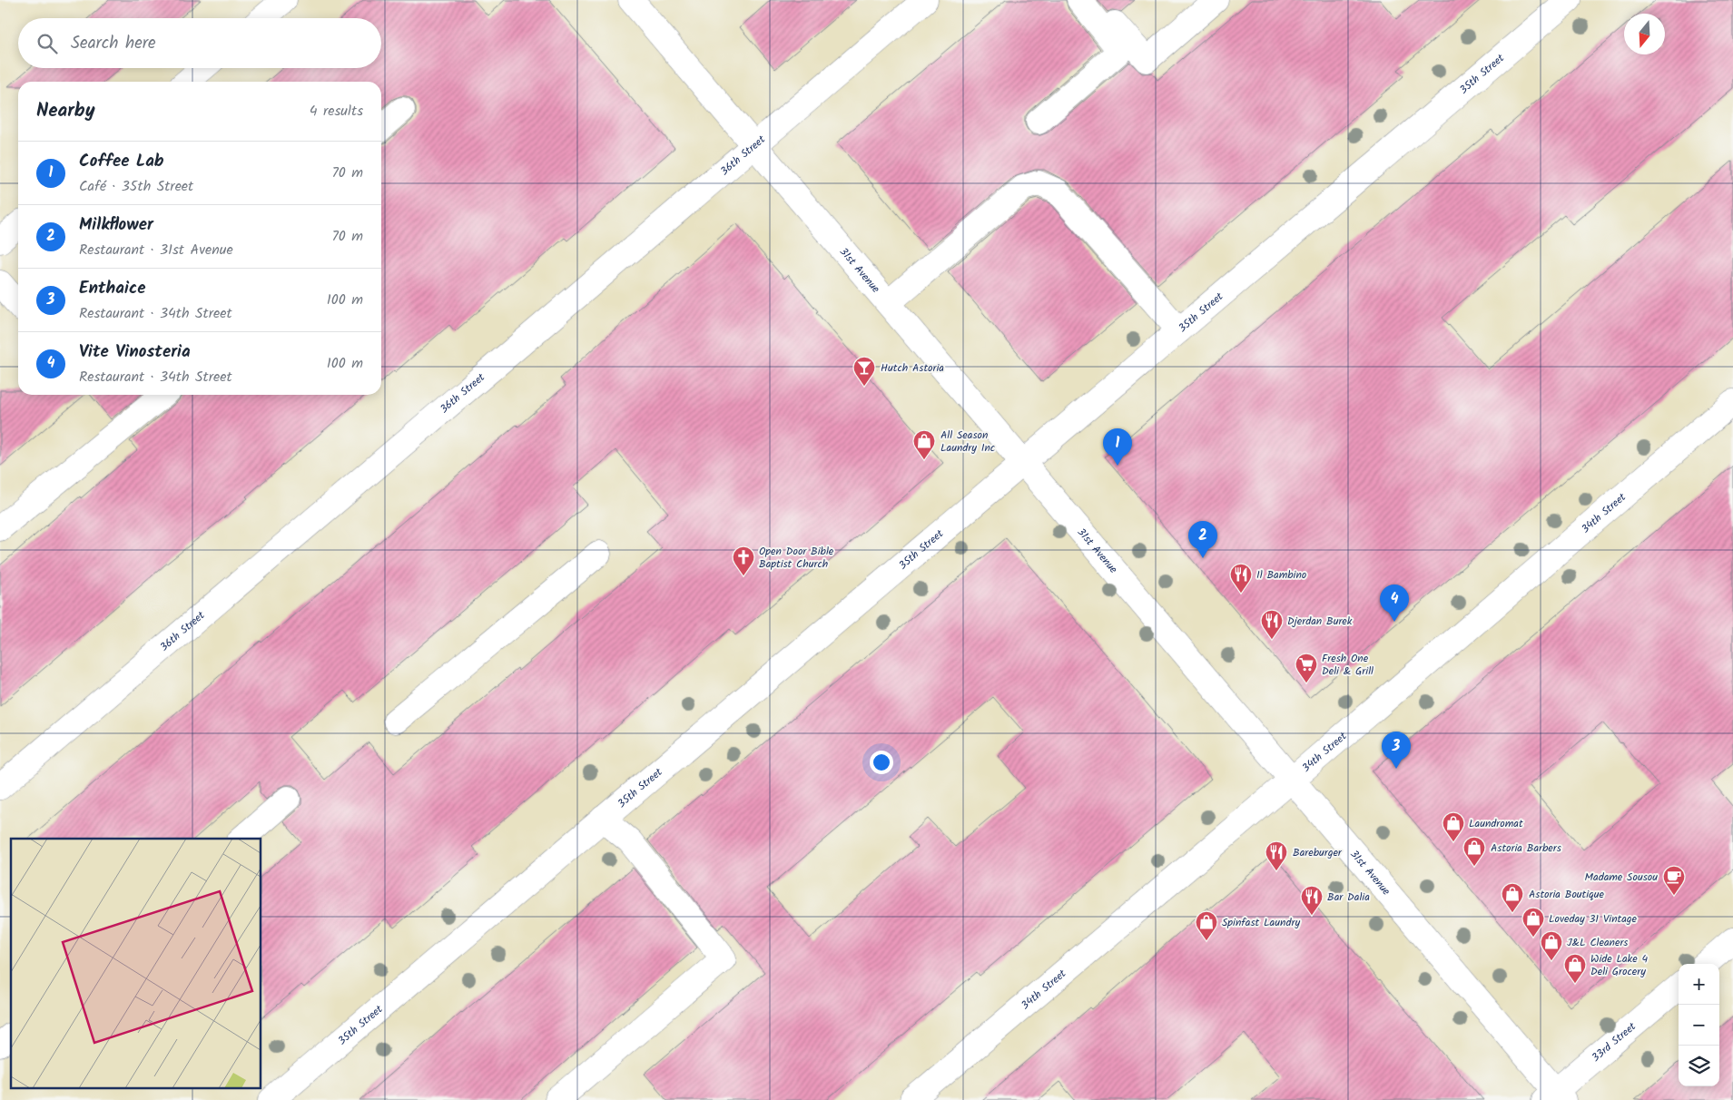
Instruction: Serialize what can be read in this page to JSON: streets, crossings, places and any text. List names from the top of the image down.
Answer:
{
  "streets": {
    "street": [
      "35th Street",
      "36th Street",
      "31st Avenue",
      "34th Street",
      "33rd Street"
    ]
  },
  "crossings": [
    ["35th Street", "31st Avenue"],
    ["36th Street", "31st Avenue"],
    ["31st Avenue", "34th Street"],
    ["31st Avenue", "33rd Street"]
  ],
  "places": {
    "bar": ["Hutch Astoria"],
    "shop": [
      "All Season Laundry Inc",
      "Laundromat",
      "Astoria Barbers",
      "Astoria Boutique",
      "Loveday 31 Vintage",
      "Spinfast Laundry",
      "J&L Cleaners",
      "Wide Lake 4 Deli Grocery"
    ],
    "church": ["Open Door Bible Baptist Church"],
    "restaurant": [
      "Il Bambino",
      "Djerdan Burek",
      "Bareburger",
      "Bar Dalia"
    ],
    "supermarket": ["Fresh One Deli & Grill"],
    "cafe": ["Madame Sousou"]
  },
  "north": "bottom",
  "page": {
    "search": "Search here",
    "heading": ["Nearby", "4 results"],
    "list": [
      {
        "mark": "1",
        "name": "Coffee Lab",
        "note": "Café · 35th Street",
        "value": "70 m"
      },
      {
        "mark": "2",
        "name": "Milkflower",
        "note": "Restaurant · 31st Avenue",
        "value": "70 m"
      },
      {
        "mark": "3",
        "name": "Enthaice",
        "note": "Restaurant · 34th Street",
        "value": "100 m"
      },
      {
        "mark": "4",
        "name": "Vite Vinosteria",
        "note": "Restaurant · 34th Street",
        "value": "100 m"
      }
    ],
    "pins": [
      "1",
      "2",
      "4",
      "3"
    ],
    "map_buttons": ["+", "−"]
  }
}
